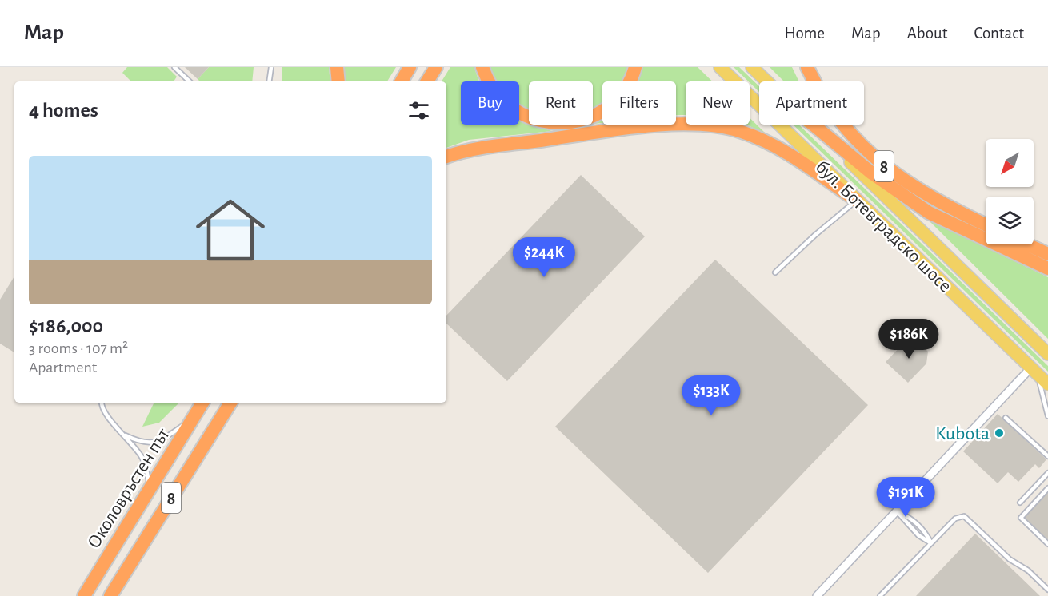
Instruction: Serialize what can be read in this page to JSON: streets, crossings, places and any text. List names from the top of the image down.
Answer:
{
  "streets": {
    "highway": ["8", "Околовръстен път"],
    "main road": ["бул. Ботевградско шосе"]
  },
  "places": ["Kubota"],
  "north": "bottom left",
  "page": {
    "header": "Map",
    "nav": [
      "Home",
      "Map",
      "About",
      "Contact"
    ],
    "chip": [
      "Buy",
      "Rent",
      "Filters",
      "New",
      "Apartment"
    ],
    "heading": "4 homes",
    "list": [
      {
        "name": "$186,000",
        "note": "3 rooms · 107 m² · Apartment"
      }
    ],
    "price": [
      "$244K",
      "$186K",
      "$133K",
      "$191K"
    ]
  }
}
